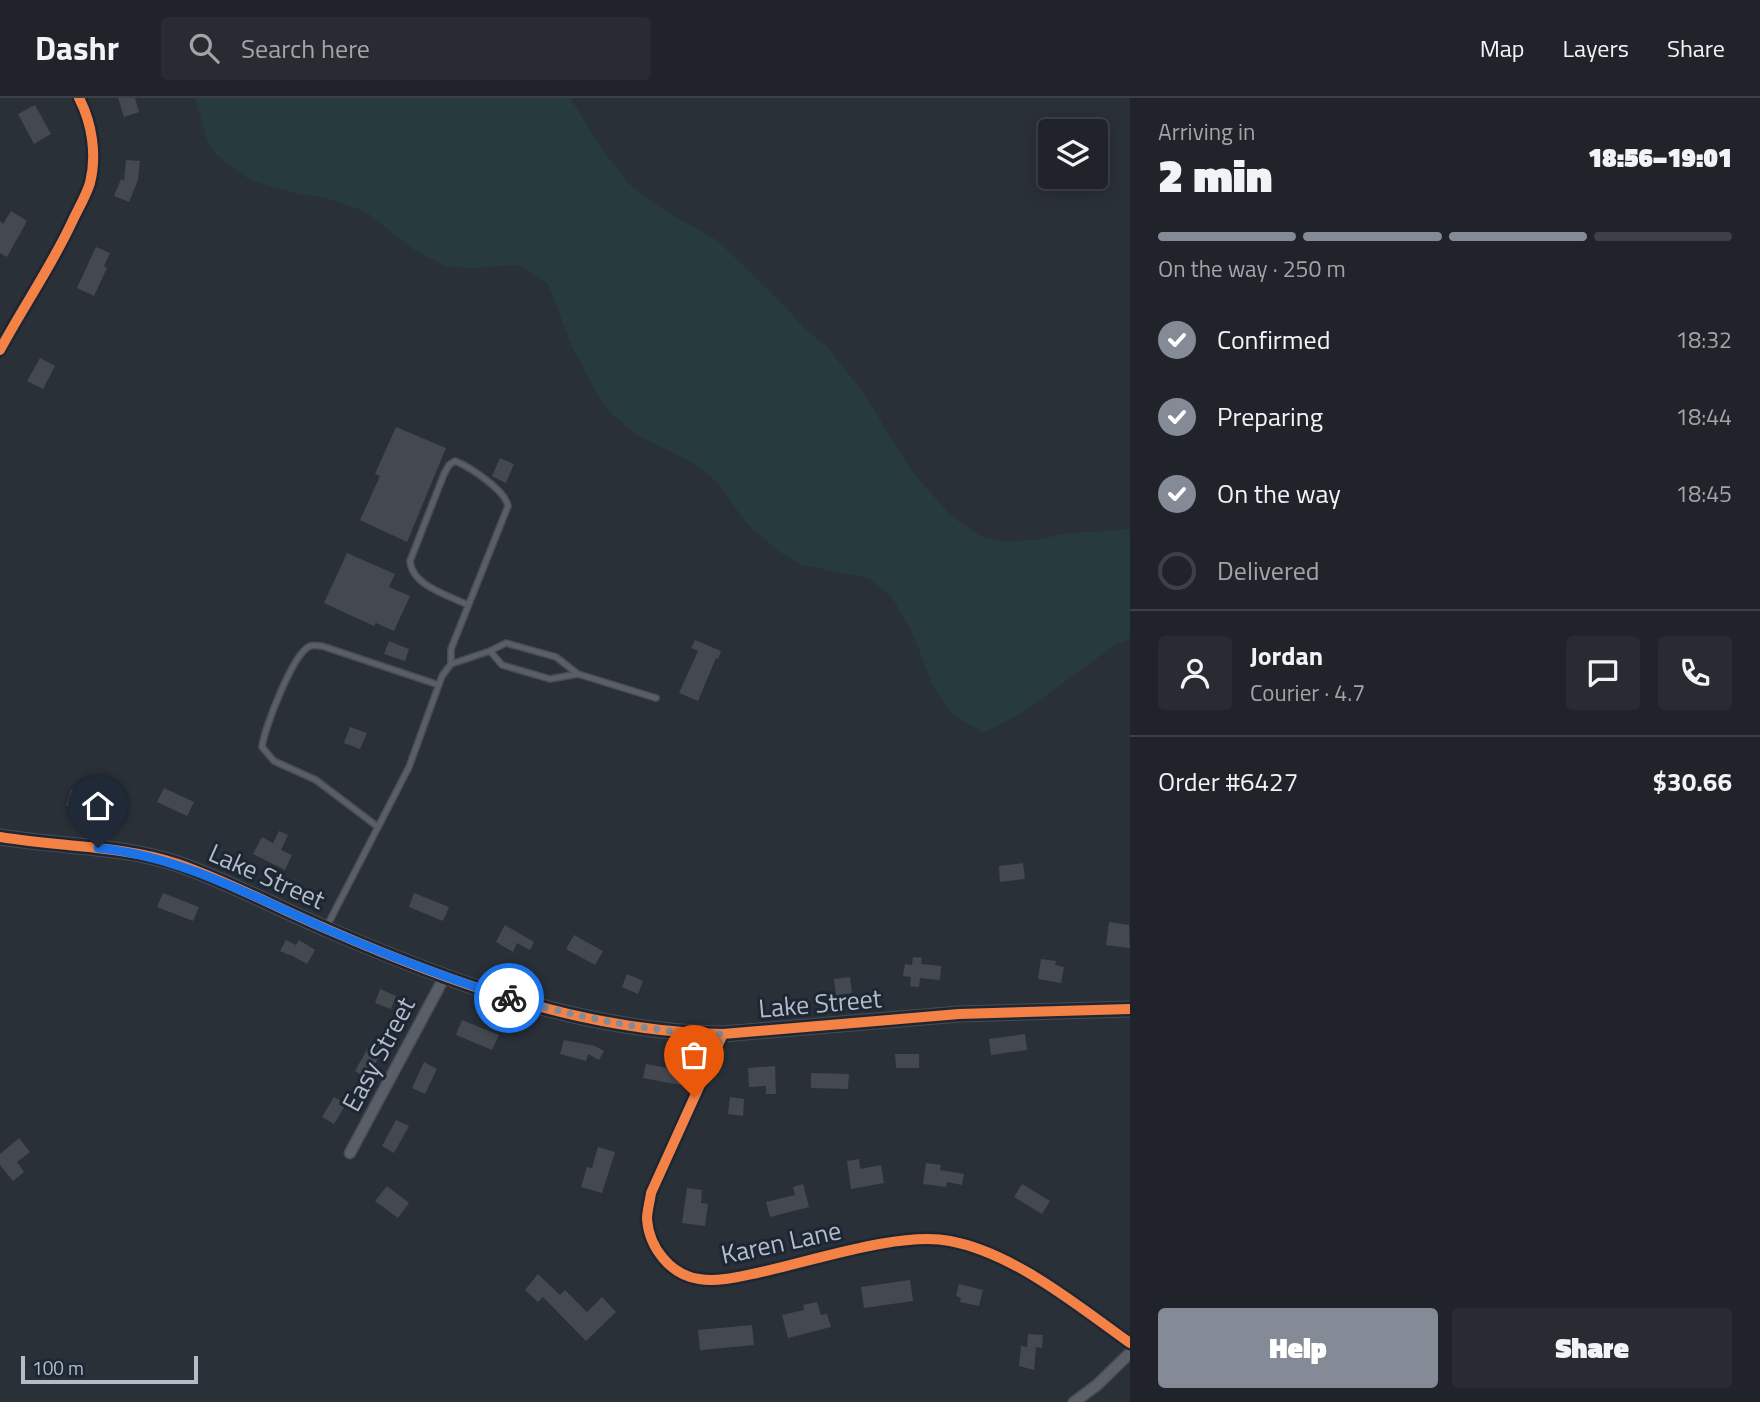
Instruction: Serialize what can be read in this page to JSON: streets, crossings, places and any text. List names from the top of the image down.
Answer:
{
  "streets": {
    "street": ["Lake Street", "Easy Street", "Karen Lane"]
  },
  "crossings": [
    ["Lake Street", "Easy Street"],
    ["Lake Street", "Karen Lane"]
  ],
  "scale_bar": "100 m",
  "page": {
    "header": "Dashr",
    "search": "Search here",
    "nav": ["Map", "Layers", "Share"],
    "heading": ["2 min", "Arriving in", "18:56–19:01"],
    "panel": [
      "Jordan",
      "Courier · 4.7",
      "Order #6427",
      "$30.66"
    ],
    "bar": "On the way · 250 m",
    "list": [
      ["Confirmed", "18:32"],
      ["Preparing", "18:44"],
      ["On the way", "18:45"],
      "Delivered"
    ],
    "buttons": ["Help", "Share"],
    "scale": "100 m"
  }
}
